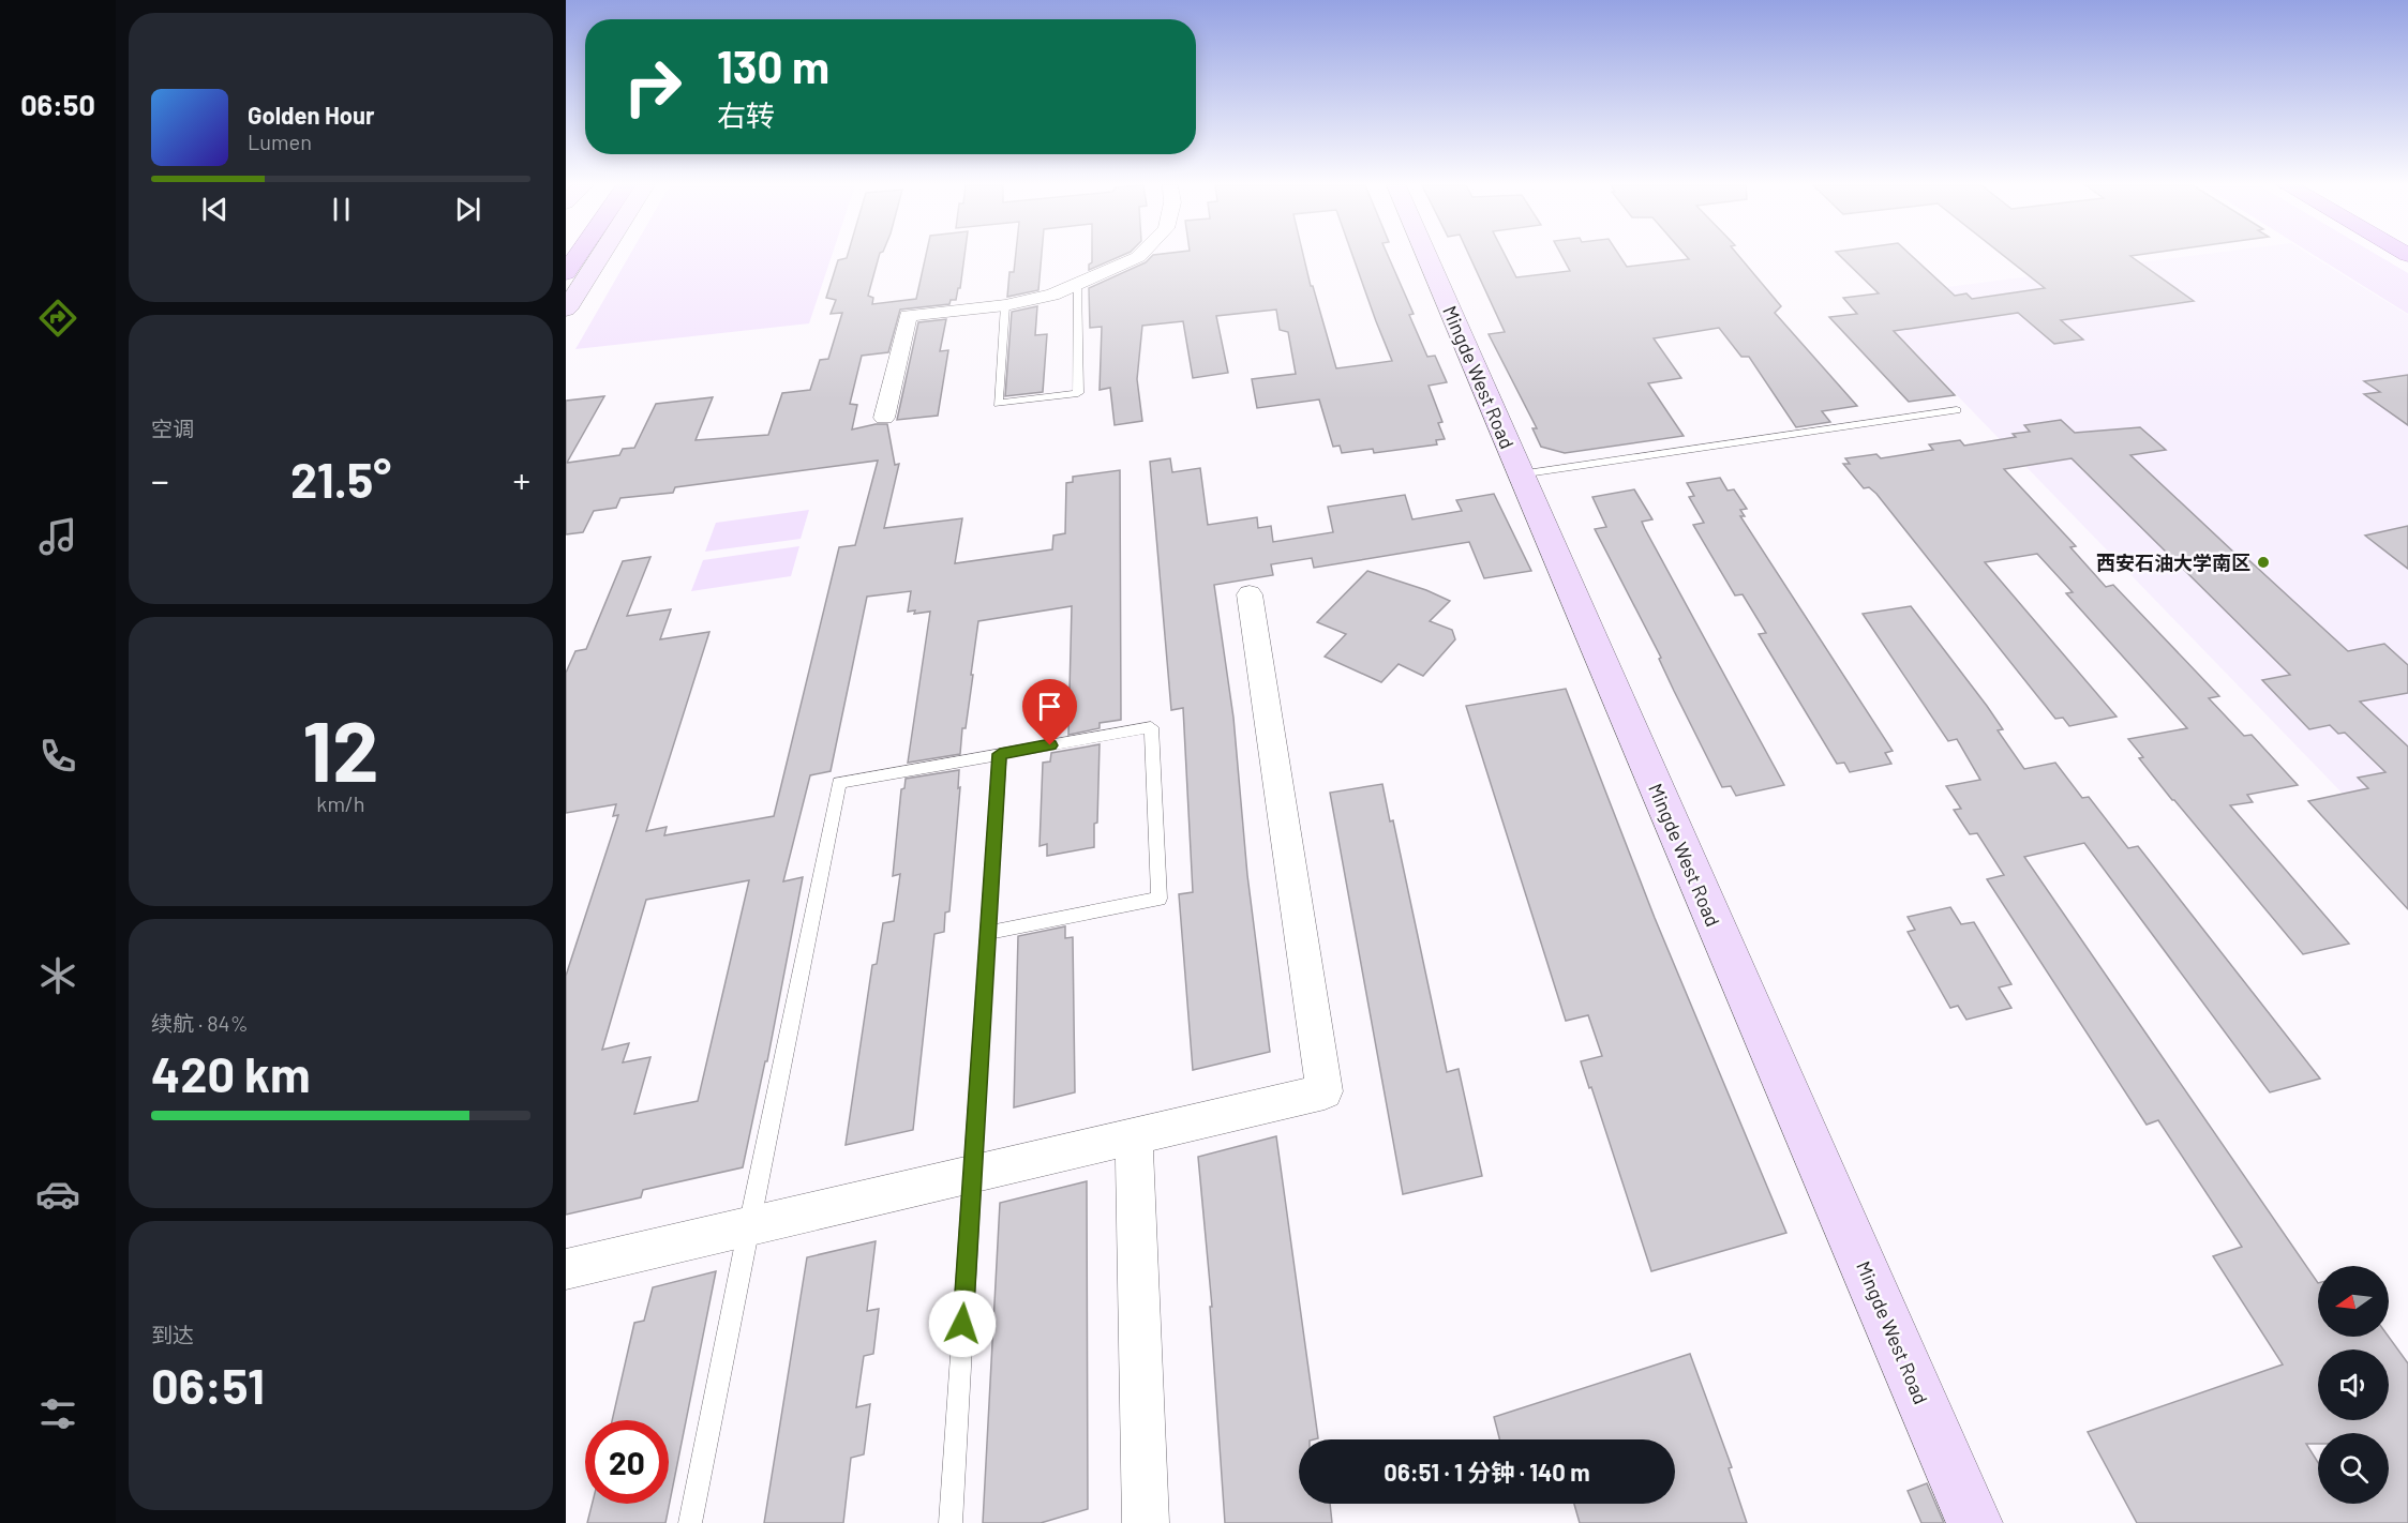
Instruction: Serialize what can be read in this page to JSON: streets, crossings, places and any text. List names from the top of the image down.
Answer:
{
  "streets": {
    "street": ["Mingde West Road"]
  },
  "places": ["西安石油大学南区"],
  "north": "left",
  "page": {
    "tabs": "06:50",
    "turn": ["130 m", "右转"],
    "song": ["Golden Hour", "Lumen"],
    "tile": [
      "空调",
      ["12", "km/h"],
      ["续航 · 84%", "420 km"],
      ["到达", "06:51"]
    ],
    "heat": ["−", "21.5°", "+"],
    "limit": "20",
    "trip": "06:51 · 1 分钟 · 140 m"
  }
}
